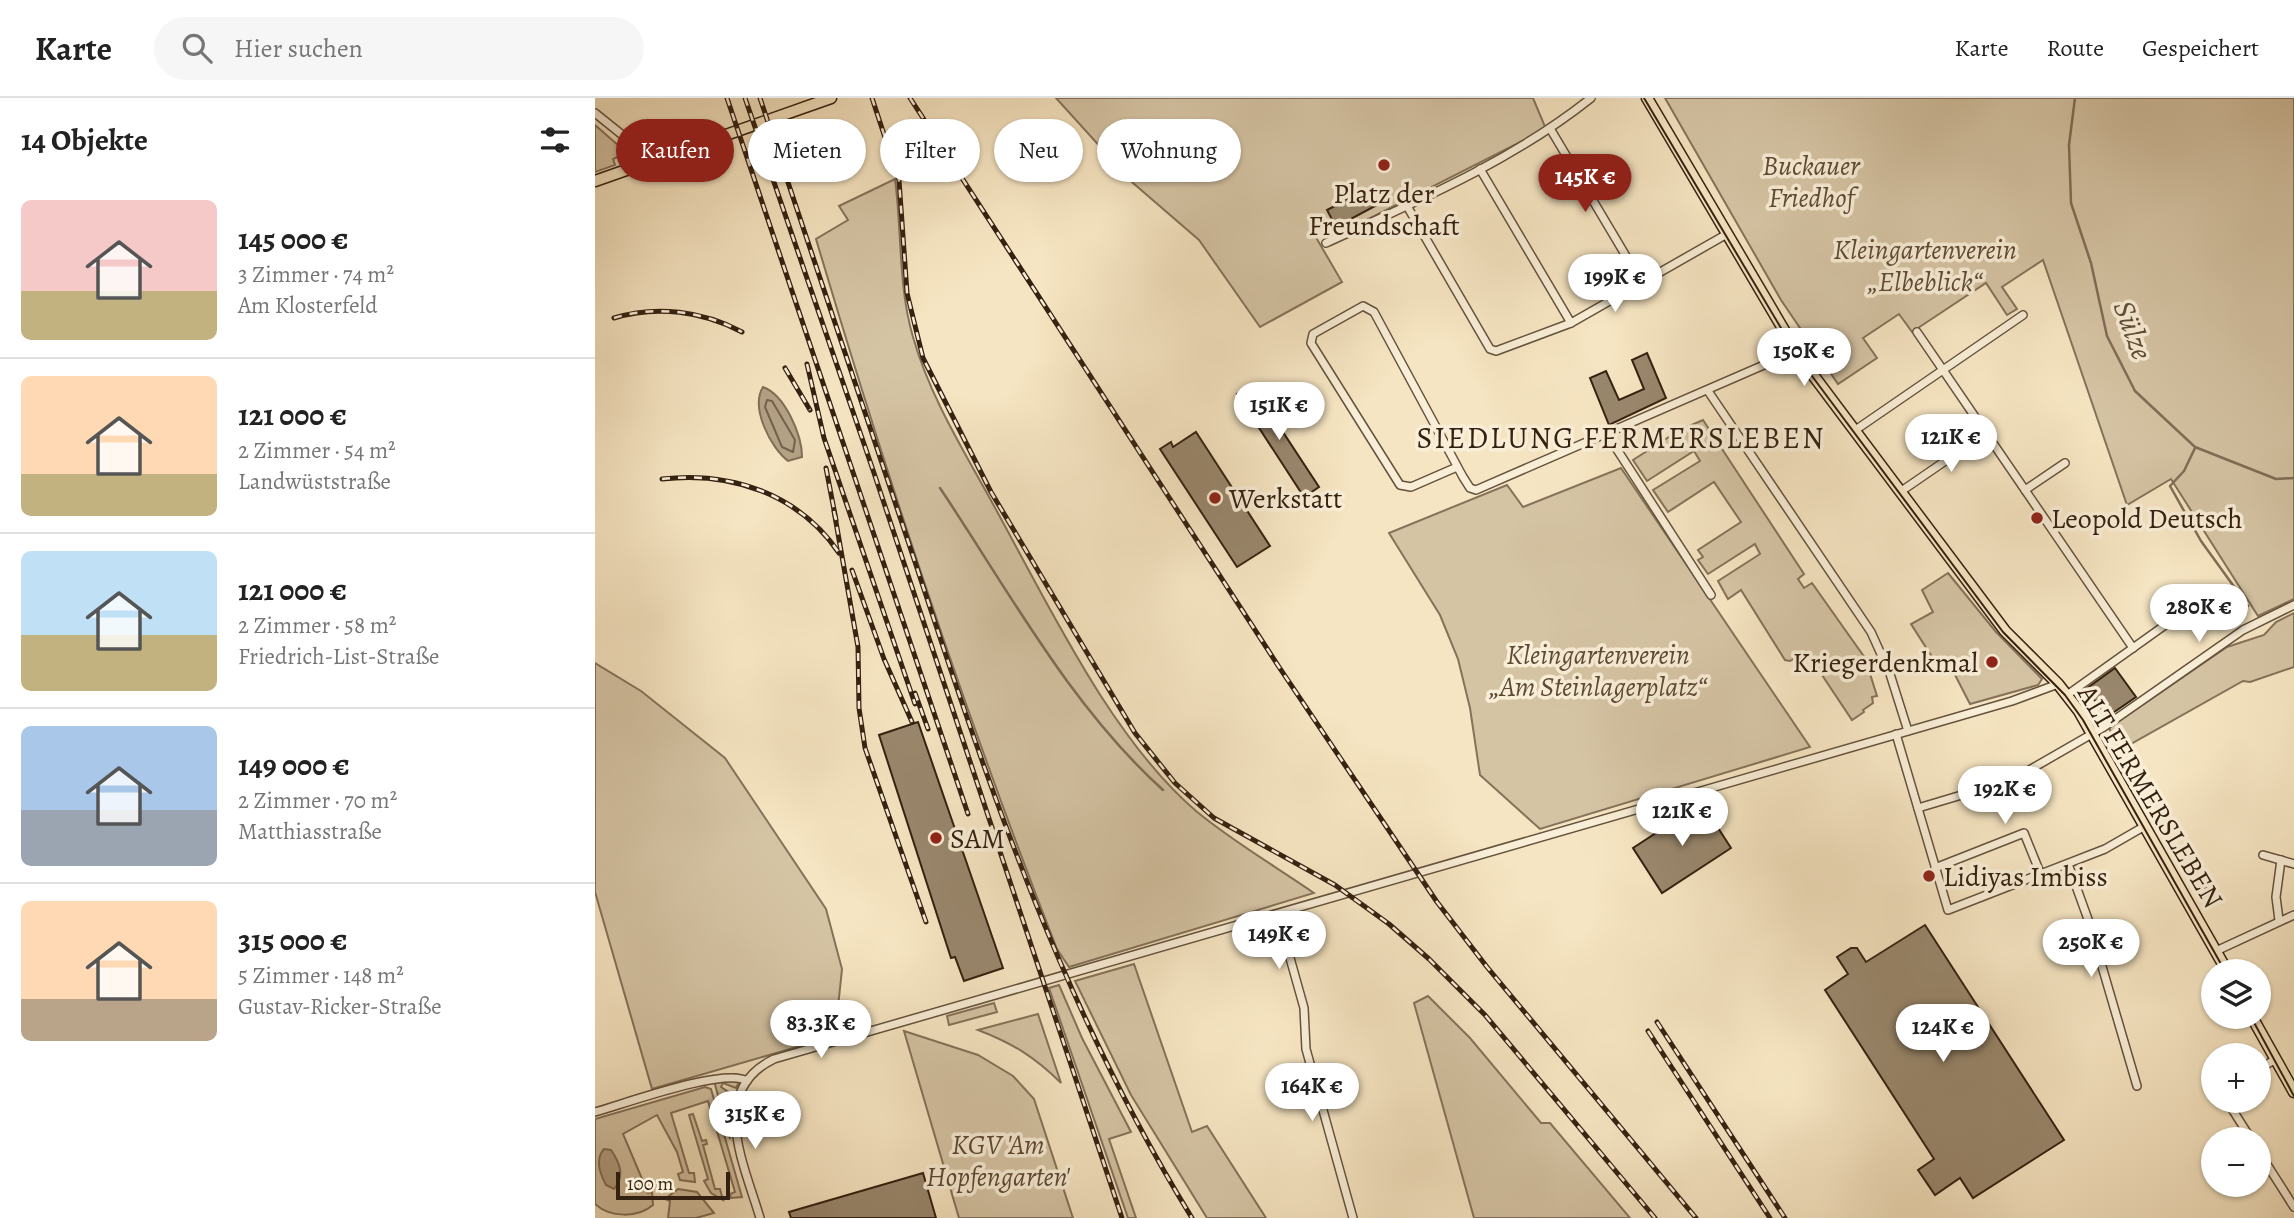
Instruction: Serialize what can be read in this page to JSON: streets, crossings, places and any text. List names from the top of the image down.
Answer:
{
  "streets": {
    "main road": ["ALT FERMERSLEBEN"]
  },
  "districts": ["SIEDLUNG FERMERSLEBEN"],
  "water": ["Sülze"],
  "parks": [
    "Buckauer Friedhof",
    "Kleingartenverein „Elbeblick“",
    "Kleingartenverein „Am Steinlagerplatz“",
    "KGV 'Am Hopfengarten'"
  ],
  "places": [
    "Platz der Freundschaft",
    "Werkstatt",
    "Leopold Deutsch",
    "Kriegerdenkmal",
    "SAM",
    "Lidiyas Imbiss"
  ],
  "scale_bar": "100 m",
  "page": {
    "header": "Karte",
    "search": "Hier suchen",
    "nav": ["Karte", "Route", "Gespeichert"],
    "heading": "14 Objekte",
    "chip": [
      "Kaufen",
      "Mieten",
      "Filter",
      "Neu",
      "Wohnung"
    ],
    "price": [
      "145K €",
      "199K €",
      "150K €",
      "151K €",
      "121K €",
      "280K €",
      "192K €",
      "121K €",
      "149K €",
      "250K €",
      "83.3K €",
      "124K €",
      "164K €",
      "315K €"
    ],
    "list": [
      {
        "name": "145 000 €",
        "note": "3 Zimmer · 74 m² · Am Klosterfeld"
      },
      {
        "name": "121 000 €",
        "note": "2 Zimmer · 54 m² · Landwüststraße"
      },
      {
        "name": "121 000 €",
        "note": "2 Zimmer · 58 m² · Friedrich-List-Straße"
      },
      {
        "name": "149 000 €",
        "note": "2 Zimmer · 70 m² · Matthiasstraße"
      },
      {
        "name": "315 000 €",
        "note": "5 Zimmer · 148 m² · Gustav-Ricker-Straße"
      }
    ],
    "map_buttons": ["+", "−"],
    "scale": "100 m"
  }
}
